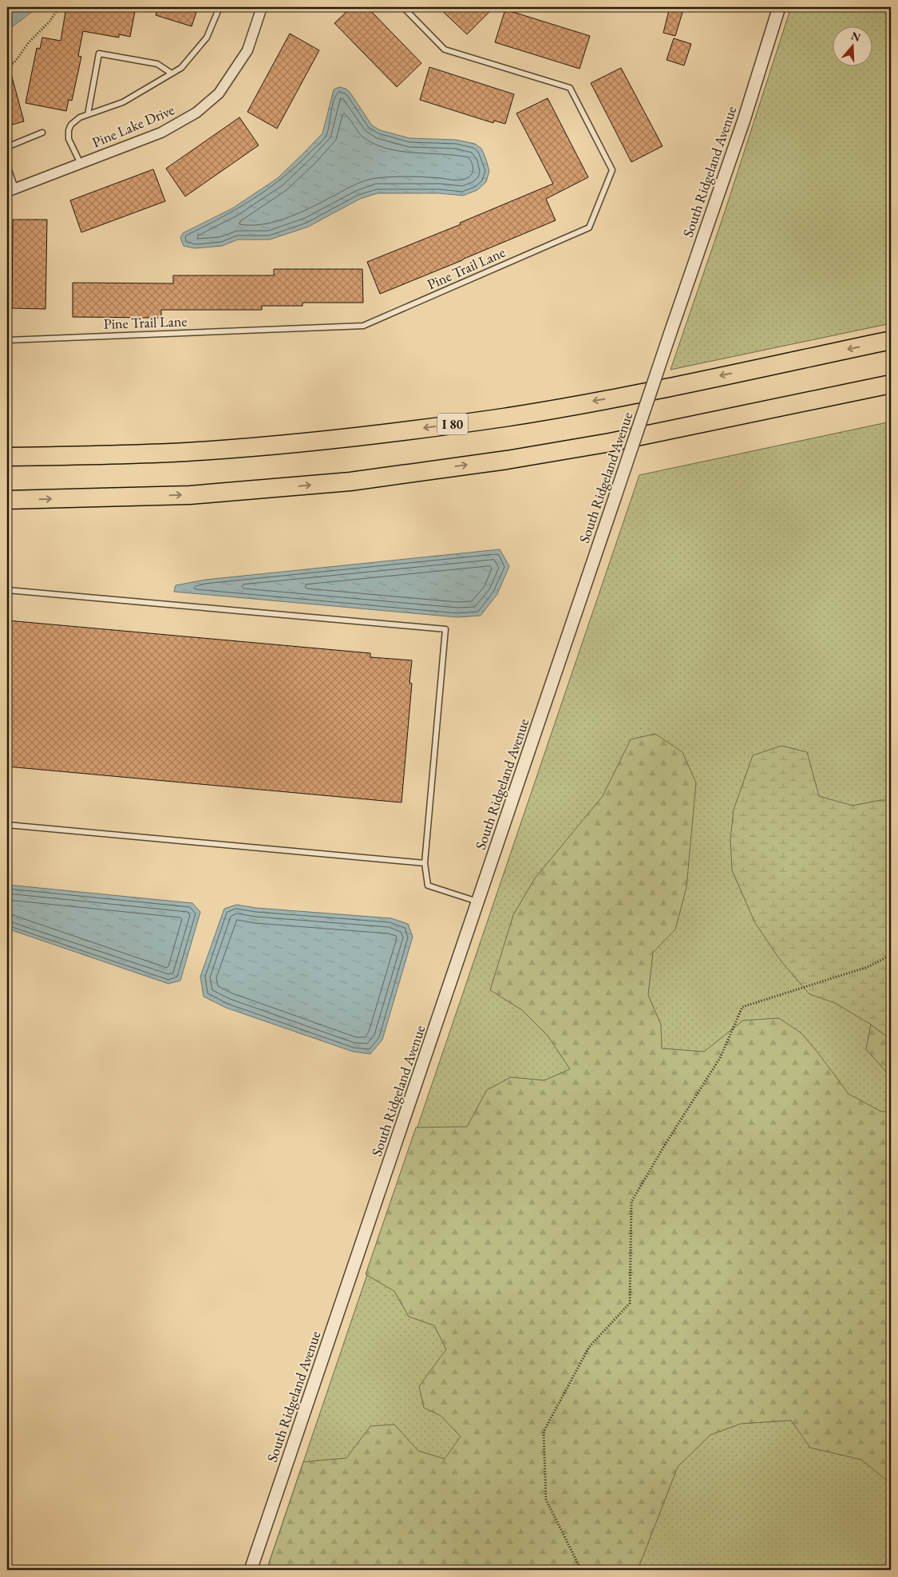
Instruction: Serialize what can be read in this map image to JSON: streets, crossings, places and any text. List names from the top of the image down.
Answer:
{
  "streets": {
    "highway": ["I 80"],
    "street": ["Pine Lake Drive", "South Ridgeland Avenue"],
    "lane": ["Pine Trail Lane"]
  },
  "north": "top"
}
